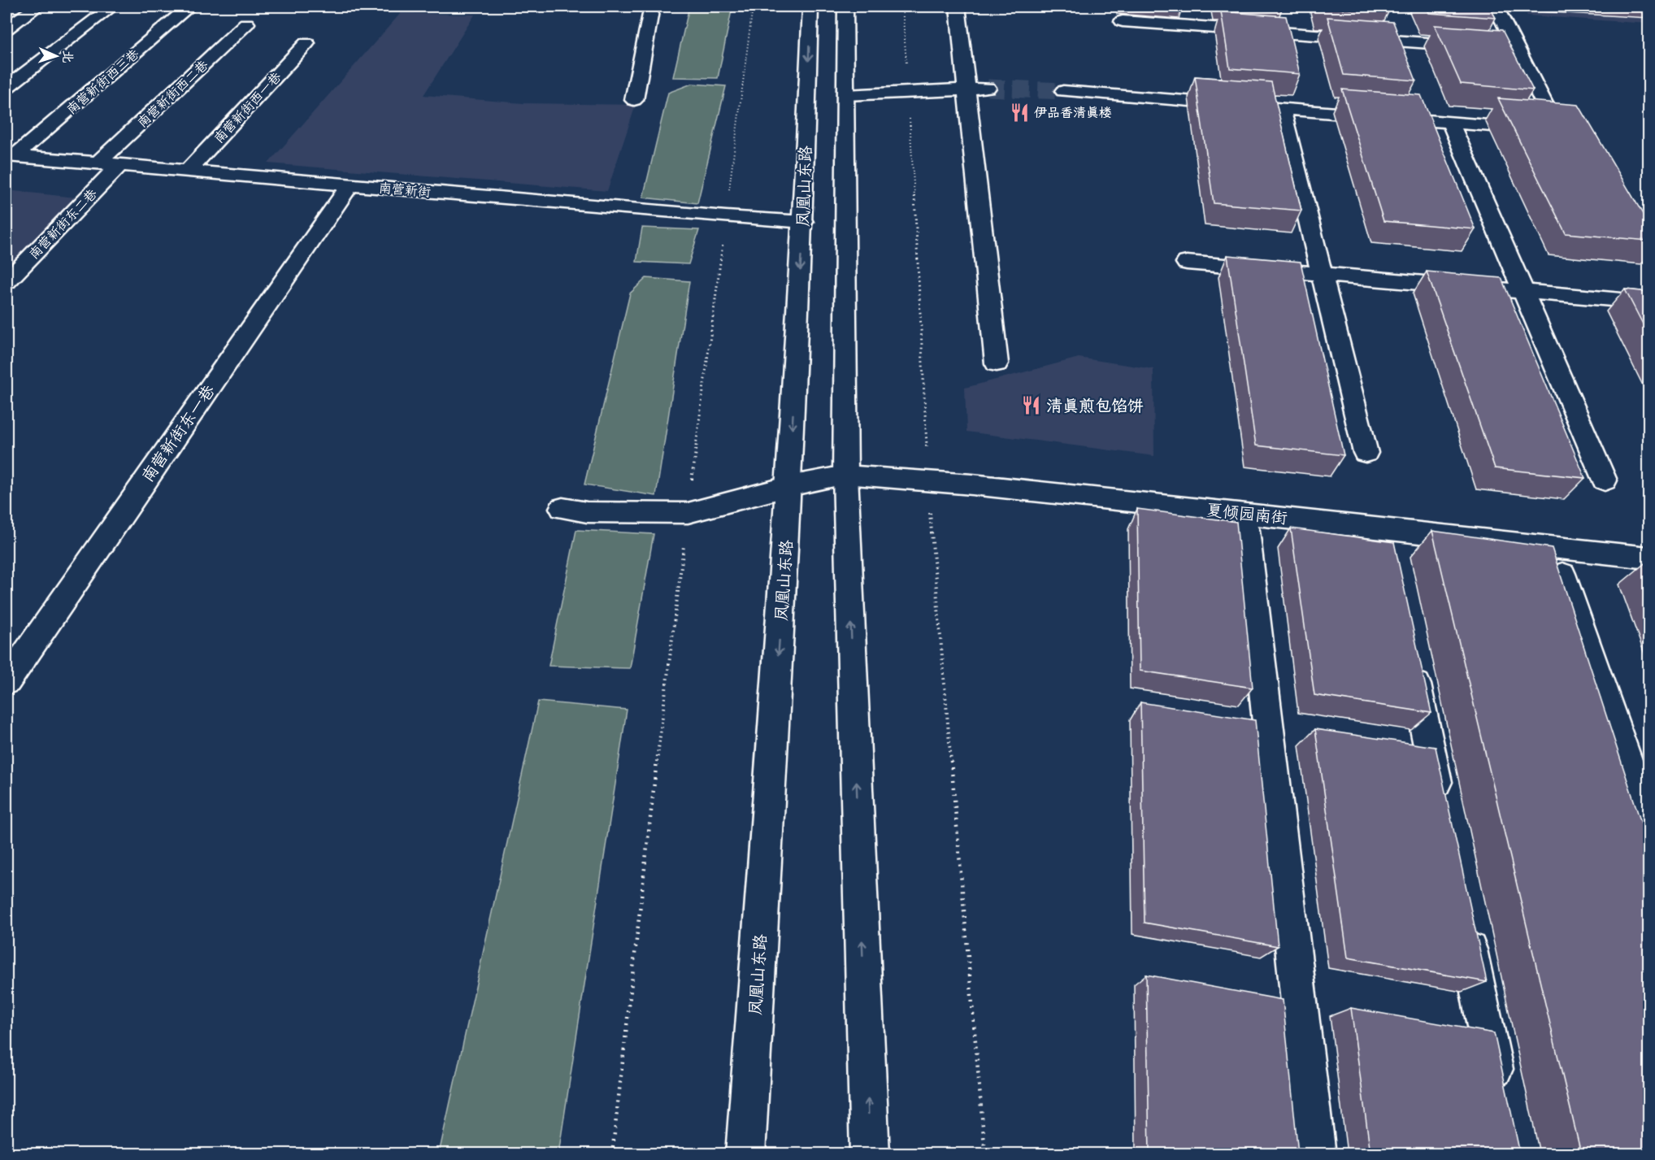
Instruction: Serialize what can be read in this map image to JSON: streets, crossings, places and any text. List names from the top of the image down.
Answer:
{
  "streets": {
    "street": [
      "南营新街西三巷",
      "南营新街西二巷",
      "南营新街西一巷",
      "凤凰山东路",
      "南营新街",
      "南营新街东二巷",
      "南营新街东一巷",
      "夏倾园南街"
    ]
  },
  "crossings": [
    ["南营新街西三巷", "南营新街"],
    ["南营新街西二巷", "南营新街"],
    ["南营新街西一巷", "南营新街"],
    ["凤凰山东路", "南营新街"],
    ["凤凰山东路", "夏倾园南街"],
    ["南营新街", "南营新街东二巷"],
    ["南营新街", "南营新街东一巷"]
  ],
  "places": {
    "restaurant": ["伊品香清真楼", "清真煎包馅饼"]
  },
  "north": "right"
}
